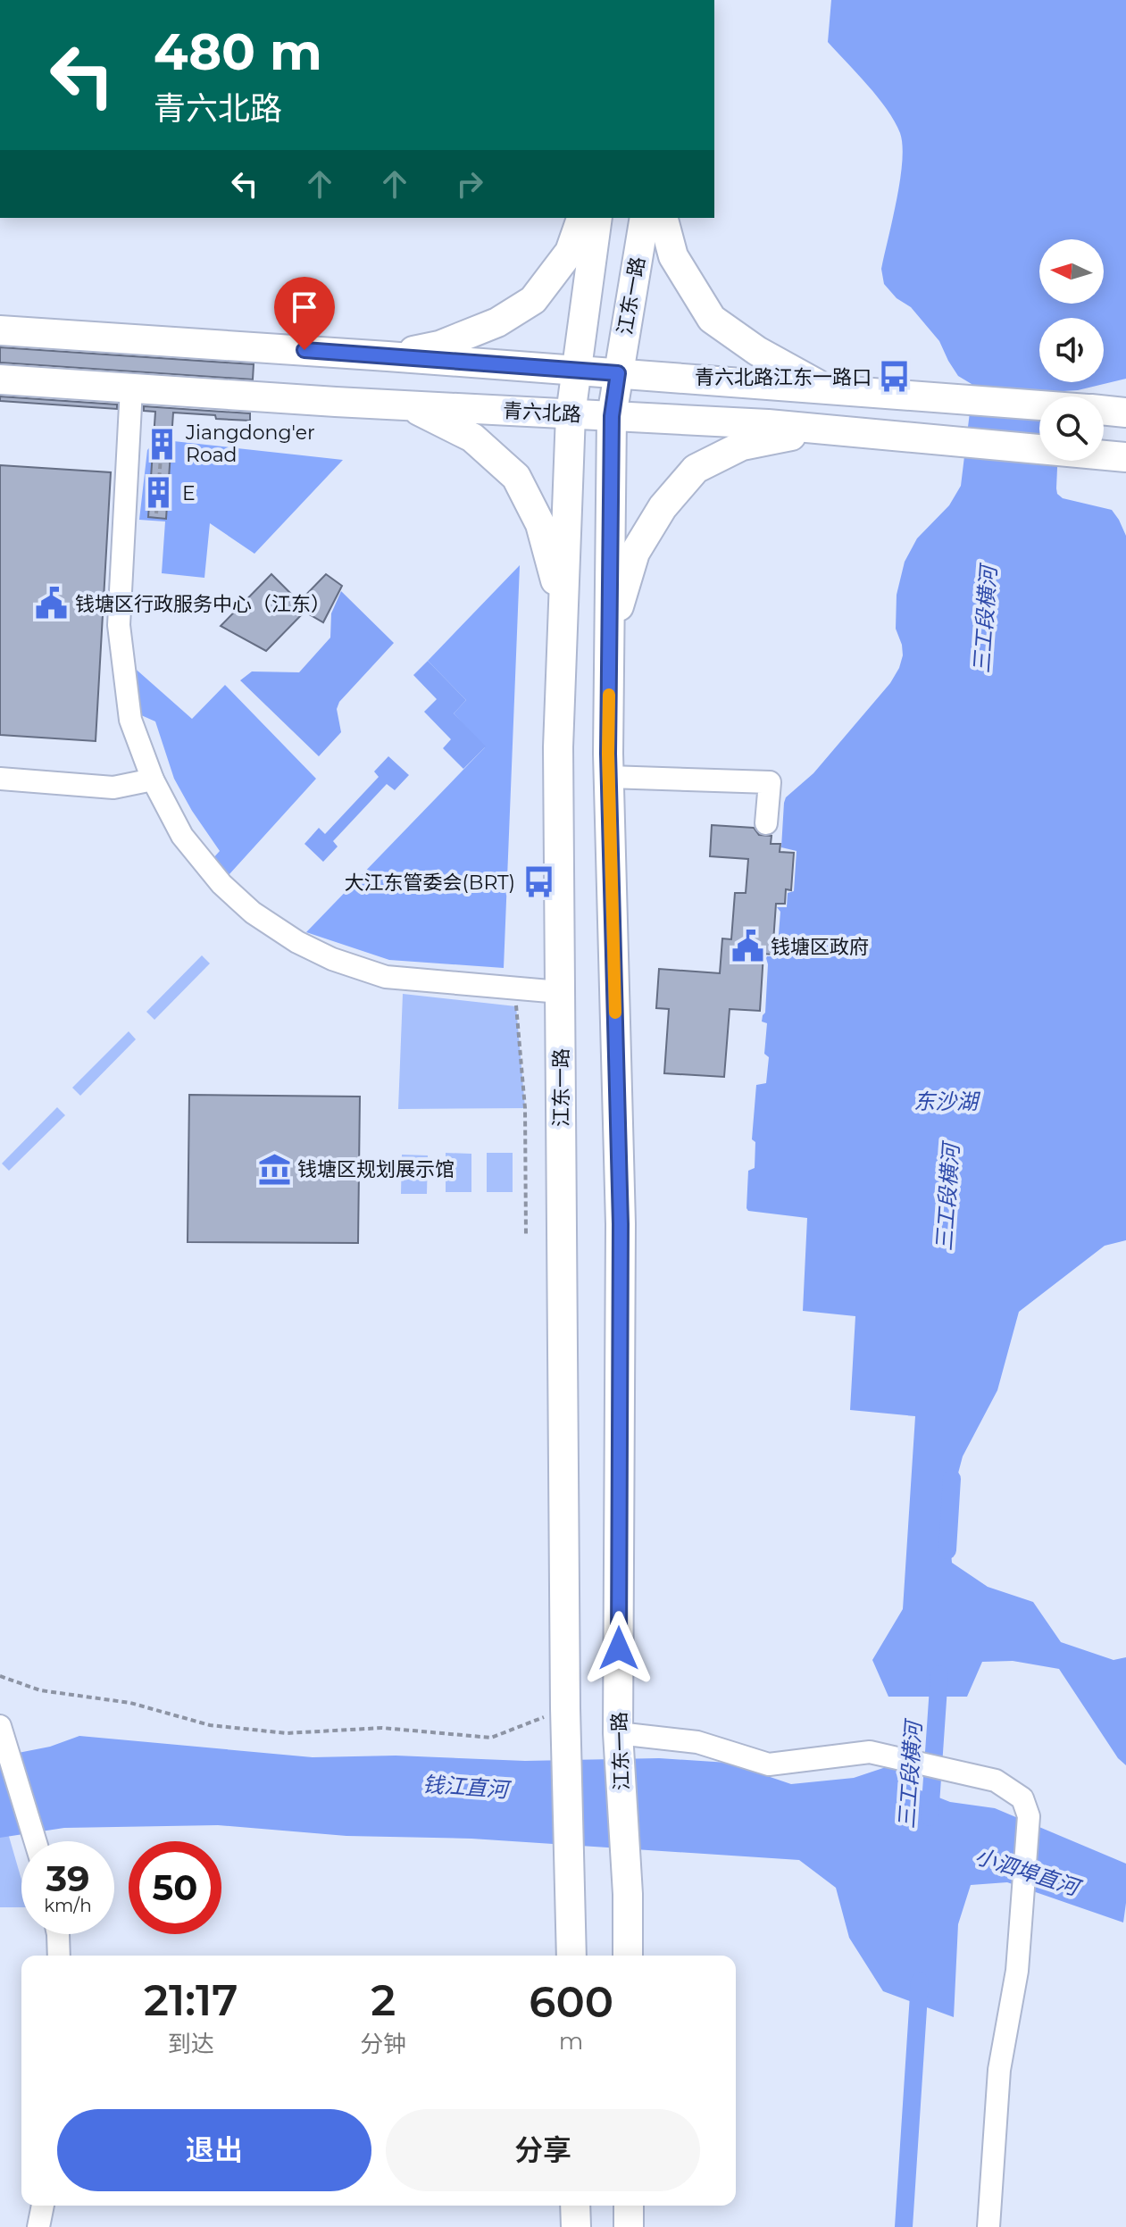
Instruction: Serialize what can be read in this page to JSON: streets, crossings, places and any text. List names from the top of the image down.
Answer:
{
  "streets": {
    "main road": ["江东一路", "青六北路"]
  },
  "crossings": [
    ["江东一路", "青六北路"]
  ],
  "water": [
    "三工段横河",
    "东沙湖",
    "钱江直河",
    "小泗埠直河"
  ],
  "places": {
    "bus stop": ["青六北路江东一路口", "大江东管委会(BRT)"],
    "building": ["Jiangdong'er Road", "E"],
    "public building": ["钱塘区行政服务中心（江东）", "钱塘区政府"],
    "museum": ["钱塘区规划展示馆"]
  },
  "north": "left",
  "page": {
    "turn": ["480 m", "青六北路"],
    "speed": "39 km/h",
    "limit": "50",
    "eta": [
      "21:17",
      "到达",
      "2",
      "分钟",
      "600",
      "m"
    ],
    "buttons": ["退出", "分享"]
  }
}
